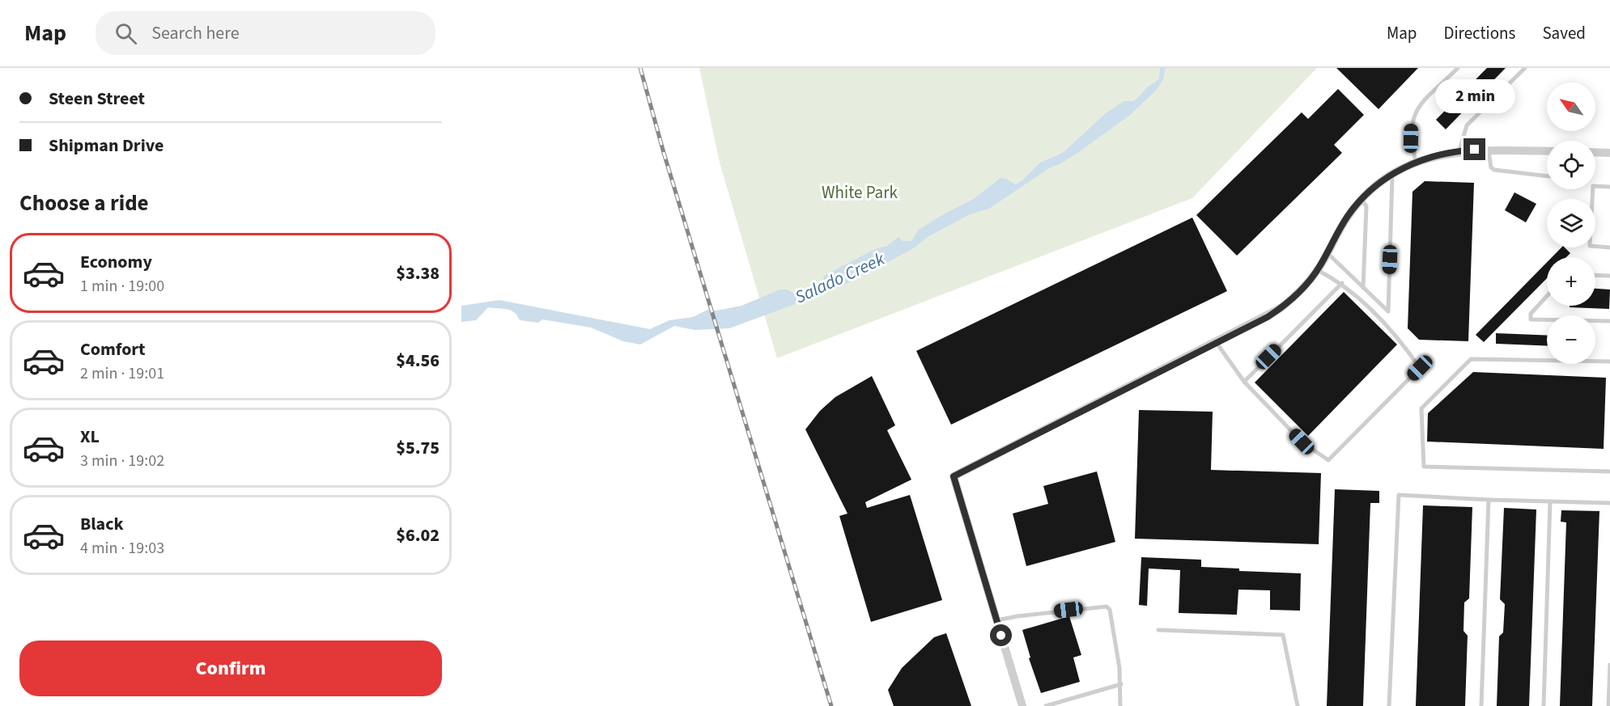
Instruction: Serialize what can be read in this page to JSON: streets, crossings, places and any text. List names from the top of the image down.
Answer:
{
  "water": ["Salado Creek"],
  "parks": ["White Park"],
  "north": "top left",
  "page": {
    "header": "Map",
    "search": "Search here",
    "nav": ["Map", "Directions", "Saved"],
    "banner": ["Steen Street", "Shipman Drive"],
    "bubble": "2 min",
    "map_buttons": ["+", "−"],
    "heading": "Choose a ride",
    "list": [
      {
        "name": "Economy",
        "note": "1 min · 19:00",
        "value": "$3.38"
      },
      {
        "name": "Comfort",
        "note": "2 min · 19:01",
        "value": "$4.56"
      },
      {
        "name": "XL",
        "note": "3 min · 19:02",
        "value": "$5.75"
      },
      {
        "name": "Black",
        "note": "4 min · 19:03",
        "value": "$6.02"
      }
    ],
    "buttons": "Confirm"
  }
}
